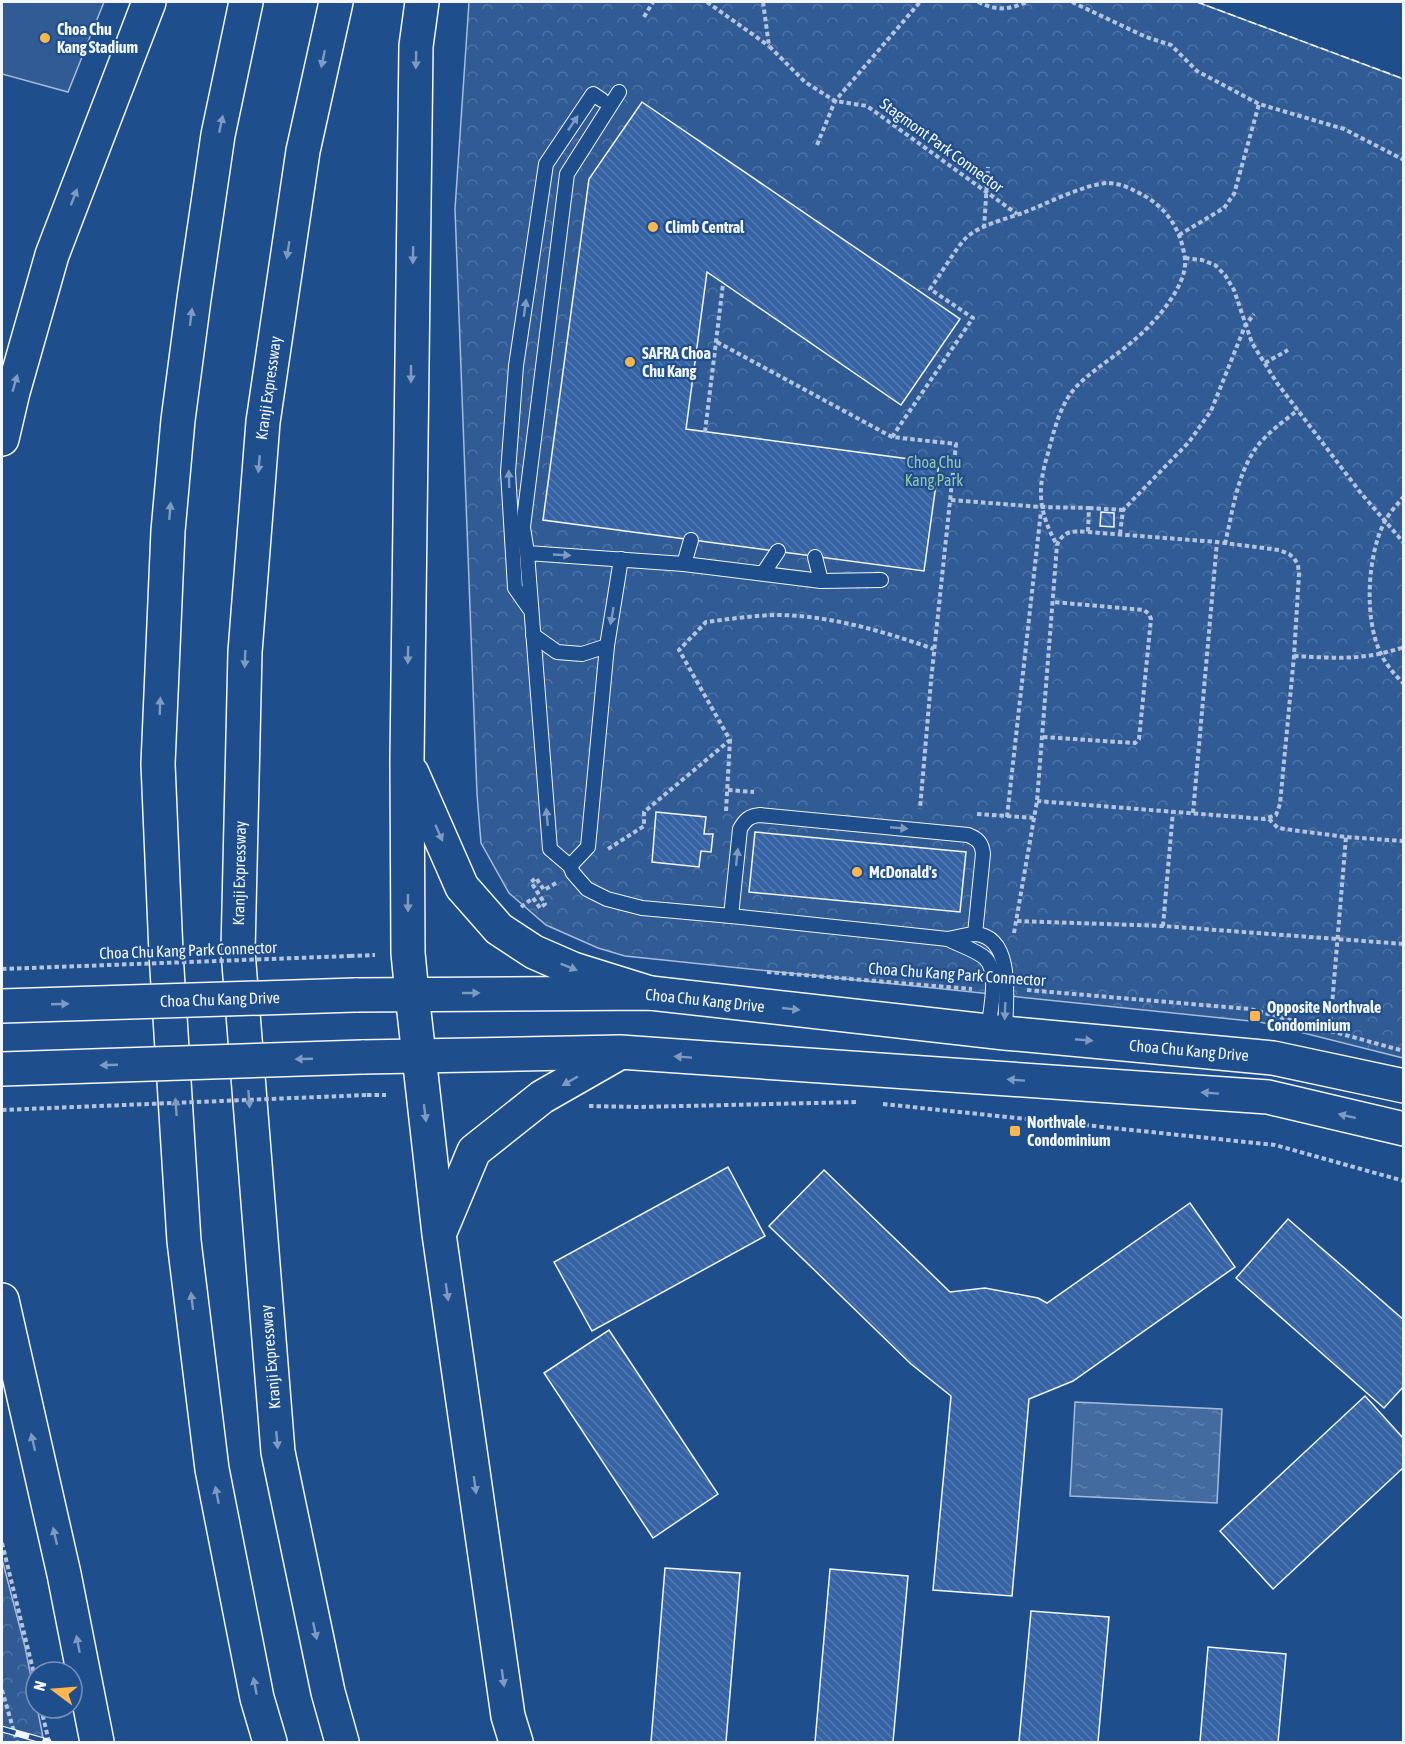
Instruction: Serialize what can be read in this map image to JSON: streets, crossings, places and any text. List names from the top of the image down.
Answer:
{
  "streets": {
    "main road": ["Kranji Expressway", "Choa Chu Kang Drive"],
    "path": ["Stagmont Park Connector", "Choa Chu Kang Park Connector"]
  },
  "parks": ["Choa Chu Kang Park"],
  "places": {
    "other": [
      "Choa Chu Kang Stadium",
      "Climb Central",
      "SAFRA Choa Chu Kang",
      "McDonald's"
    ],
    "transit": ["Opposite Northvale Condominium", "Northvale Condominium"]
  },
  "north": "left"
}
